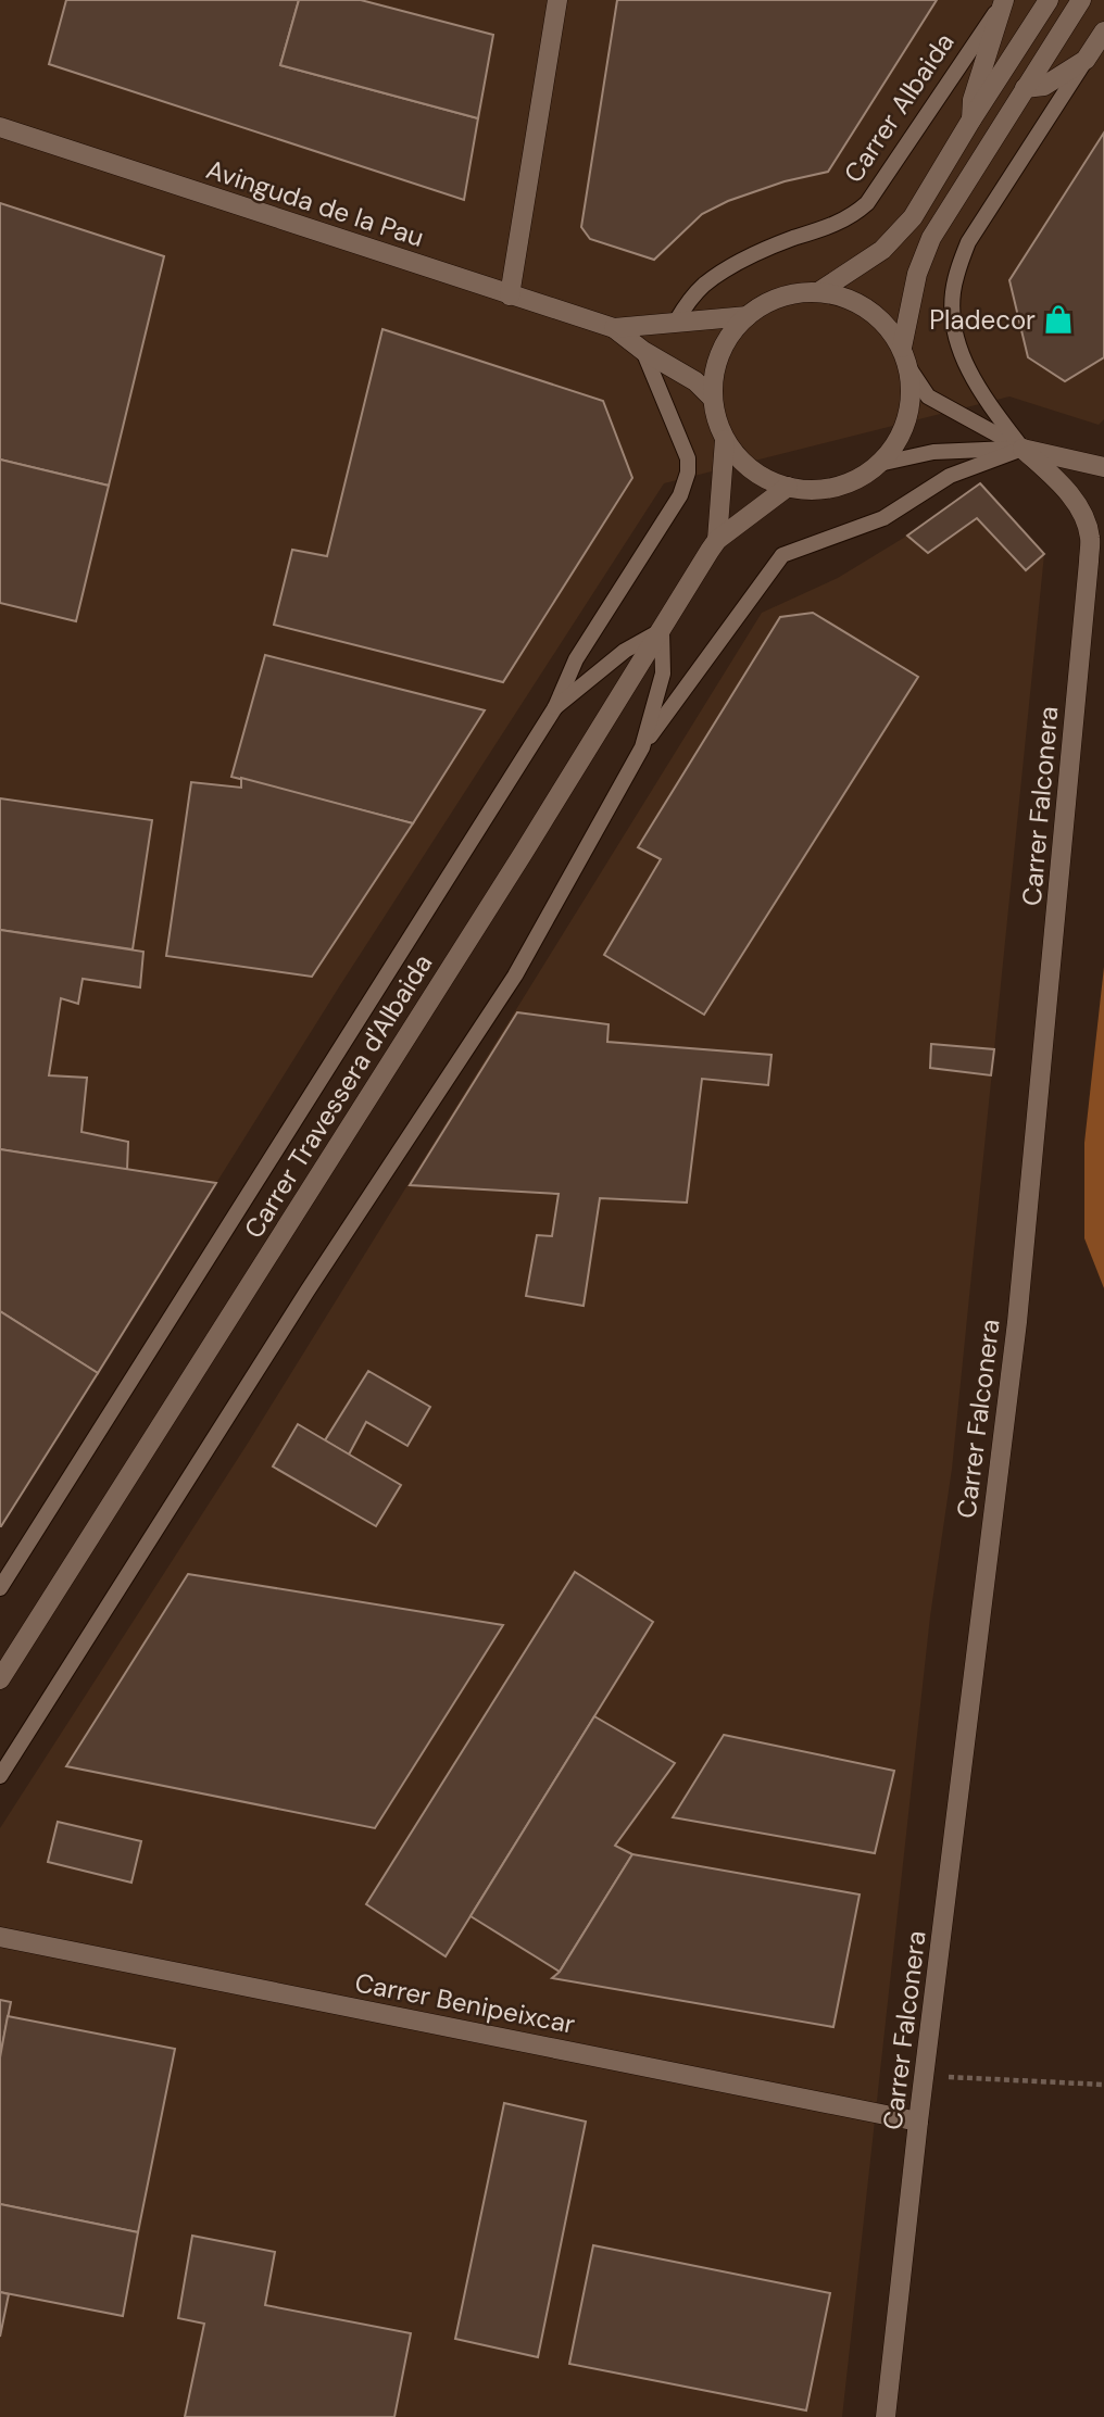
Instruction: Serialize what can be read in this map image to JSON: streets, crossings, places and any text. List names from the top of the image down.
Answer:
{
  "streets": {
    "street": [
      "Carrer Albaida",
      "Avinguda de la Pau",
      "Carrer Falconera",
      "Carrer Travessera d'Albaida",
      "Carrer Benipeixcar"
    ]
  },
  "crossings": [
    ["Carrer Albaida", "Avinguda de la Pau"],
    ["Avinguda de la Pau", "Carrer Travessera d'Albaida"],
    ["Carrer Falconera", "Carrer Benipeixcar"]
  ],
  "places": {
    "shop": ["Pladecor"]
  }
}
